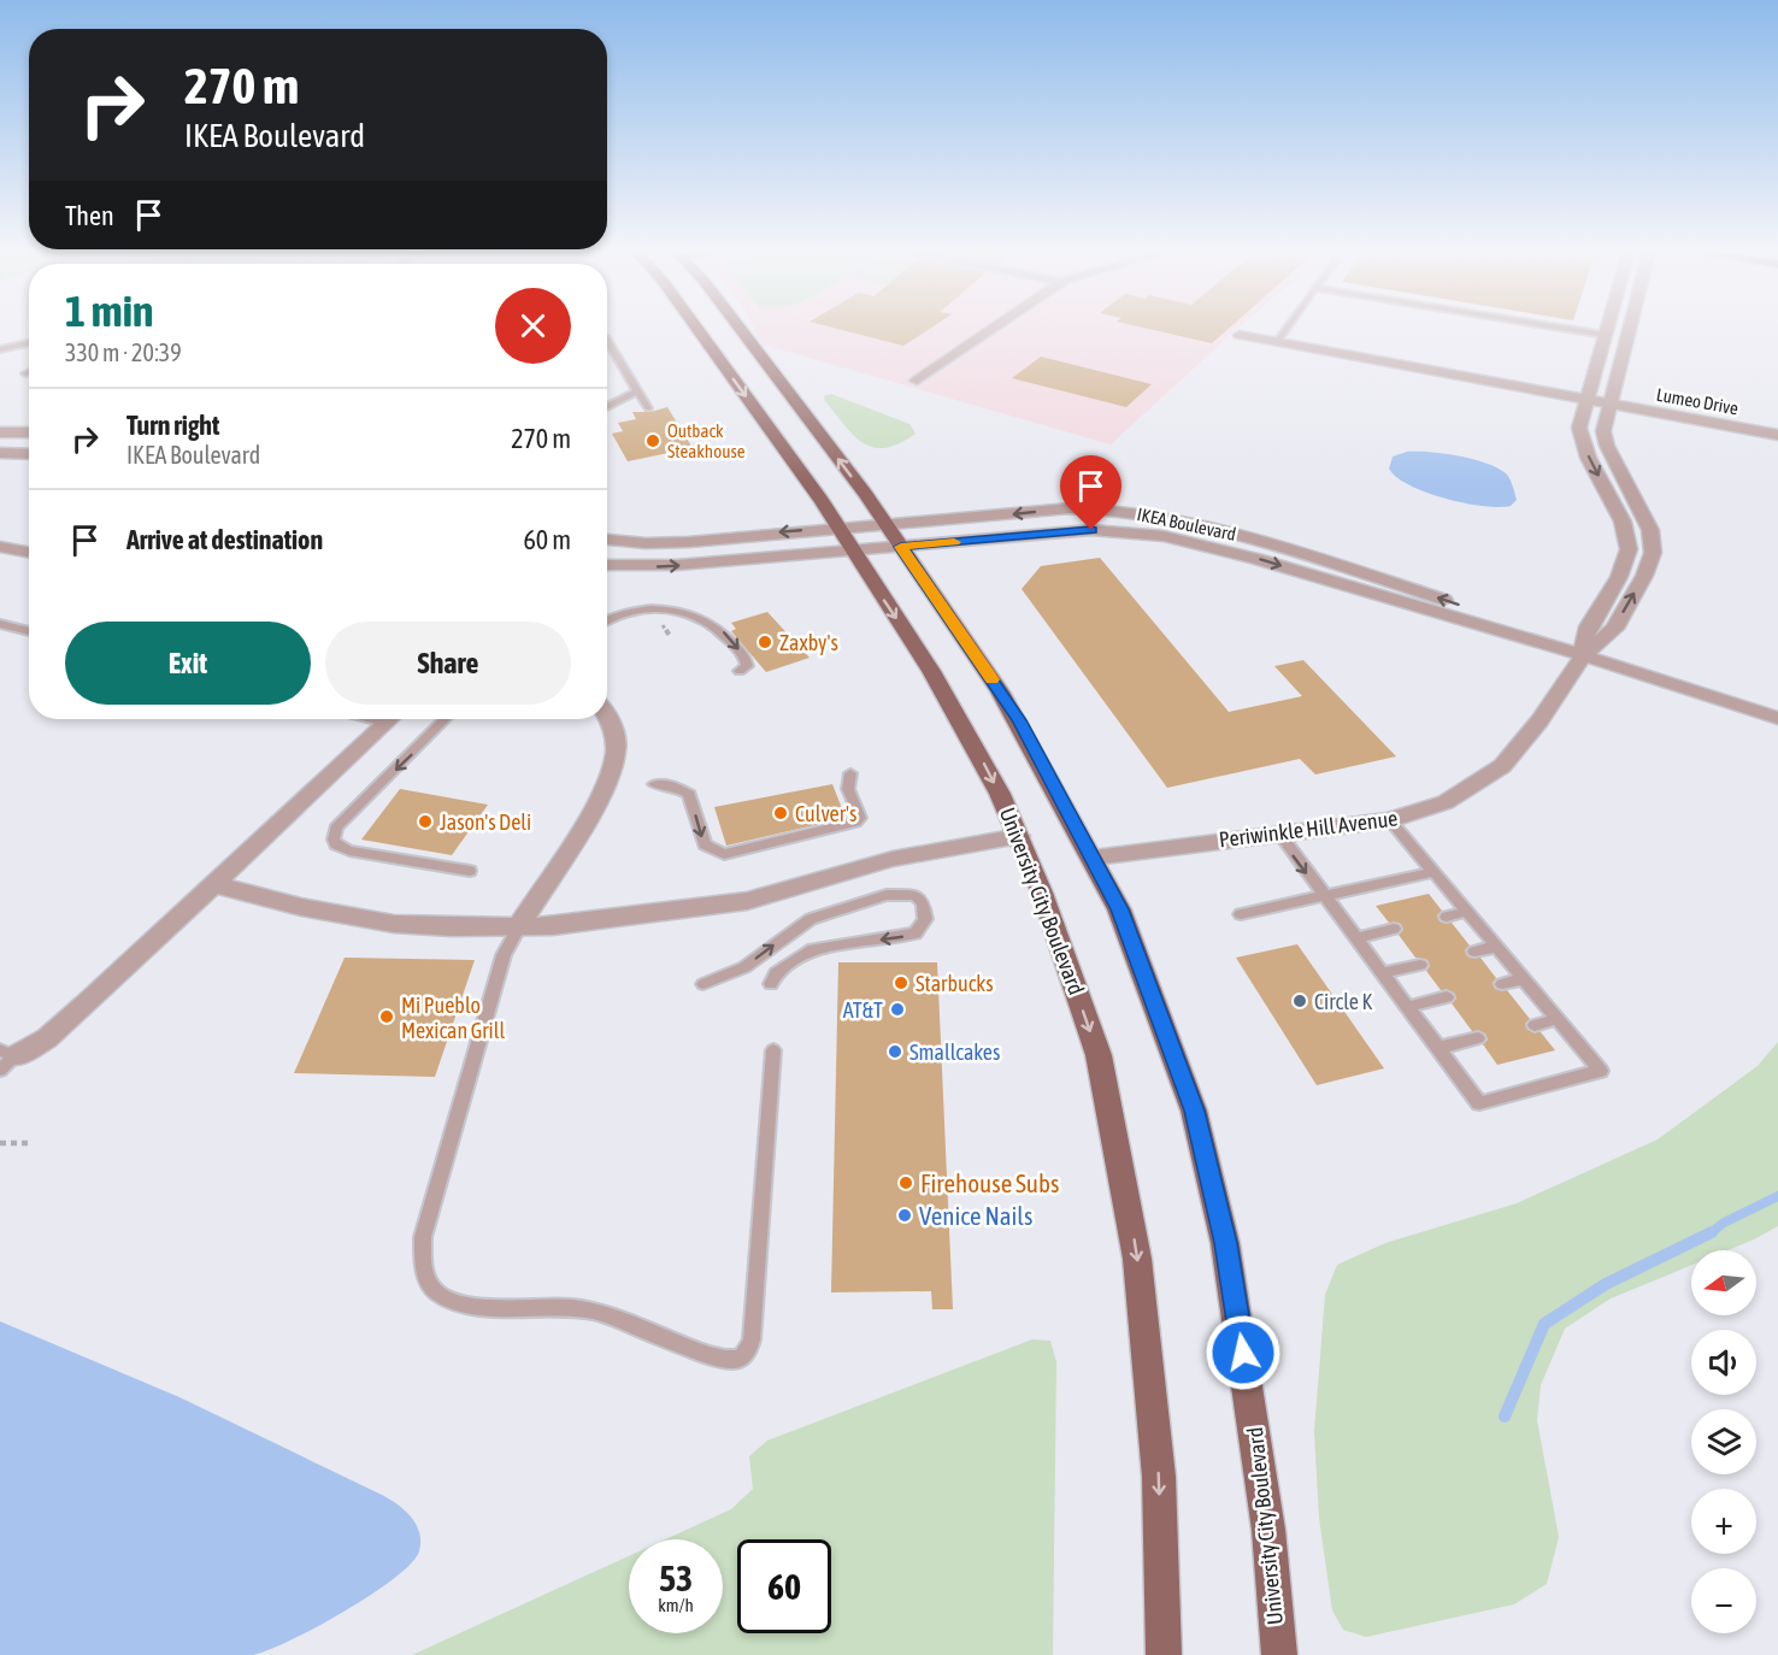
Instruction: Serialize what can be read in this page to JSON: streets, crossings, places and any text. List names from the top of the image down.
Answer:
{
  "streets": {
    "main road": ["University City Boulevard"],
    "street": ["Lumeo Drive", "IKEA Boulevard", "Periwinkle Hill Avenue"]
  },
  "crossings": [
    ["Lumeo Drive", "Periwinkle Hill Avenue"],
    ["IKEA Boulevard", "Periwinkle Hill Avenue"],
    ["IKEA Boulevard", "University City Boulevard"],
    ["Periwinkle Hill Avenue", "University City Boulevard"]
  ],
  "places": [
    "Outback Steakhouse",
    "Zaxby's",
    "Culver's",
    "Jason's Deli",
    "Starbucks",
    "Circle K",
    "AT&T",
    "Mi Pueblo Mexican Grill",
    "Smallcakes",
    "Firehouse Subs",
    "Venice Nails"
  ],
  "north": "left",
  "page": {
    "turn": ["270 m", "IKEA Boulevard"],
    "then": "Then",
    "heading": ["1 min", "330 m · 20:39"],
    "list": [
      {
        "name": "Turn right",
        "note": "IKEA Boulevard",
        "value": "270 m"
      },
      {
        "name": "Arrive at destination",
        "value": "60 m"
      }
    ],
    "buttons": ["Exit", "Share"],
    "map_buttons": ["+", "−"],
    "speed": "53 km/h",
    "limit": "60"
  }
}
